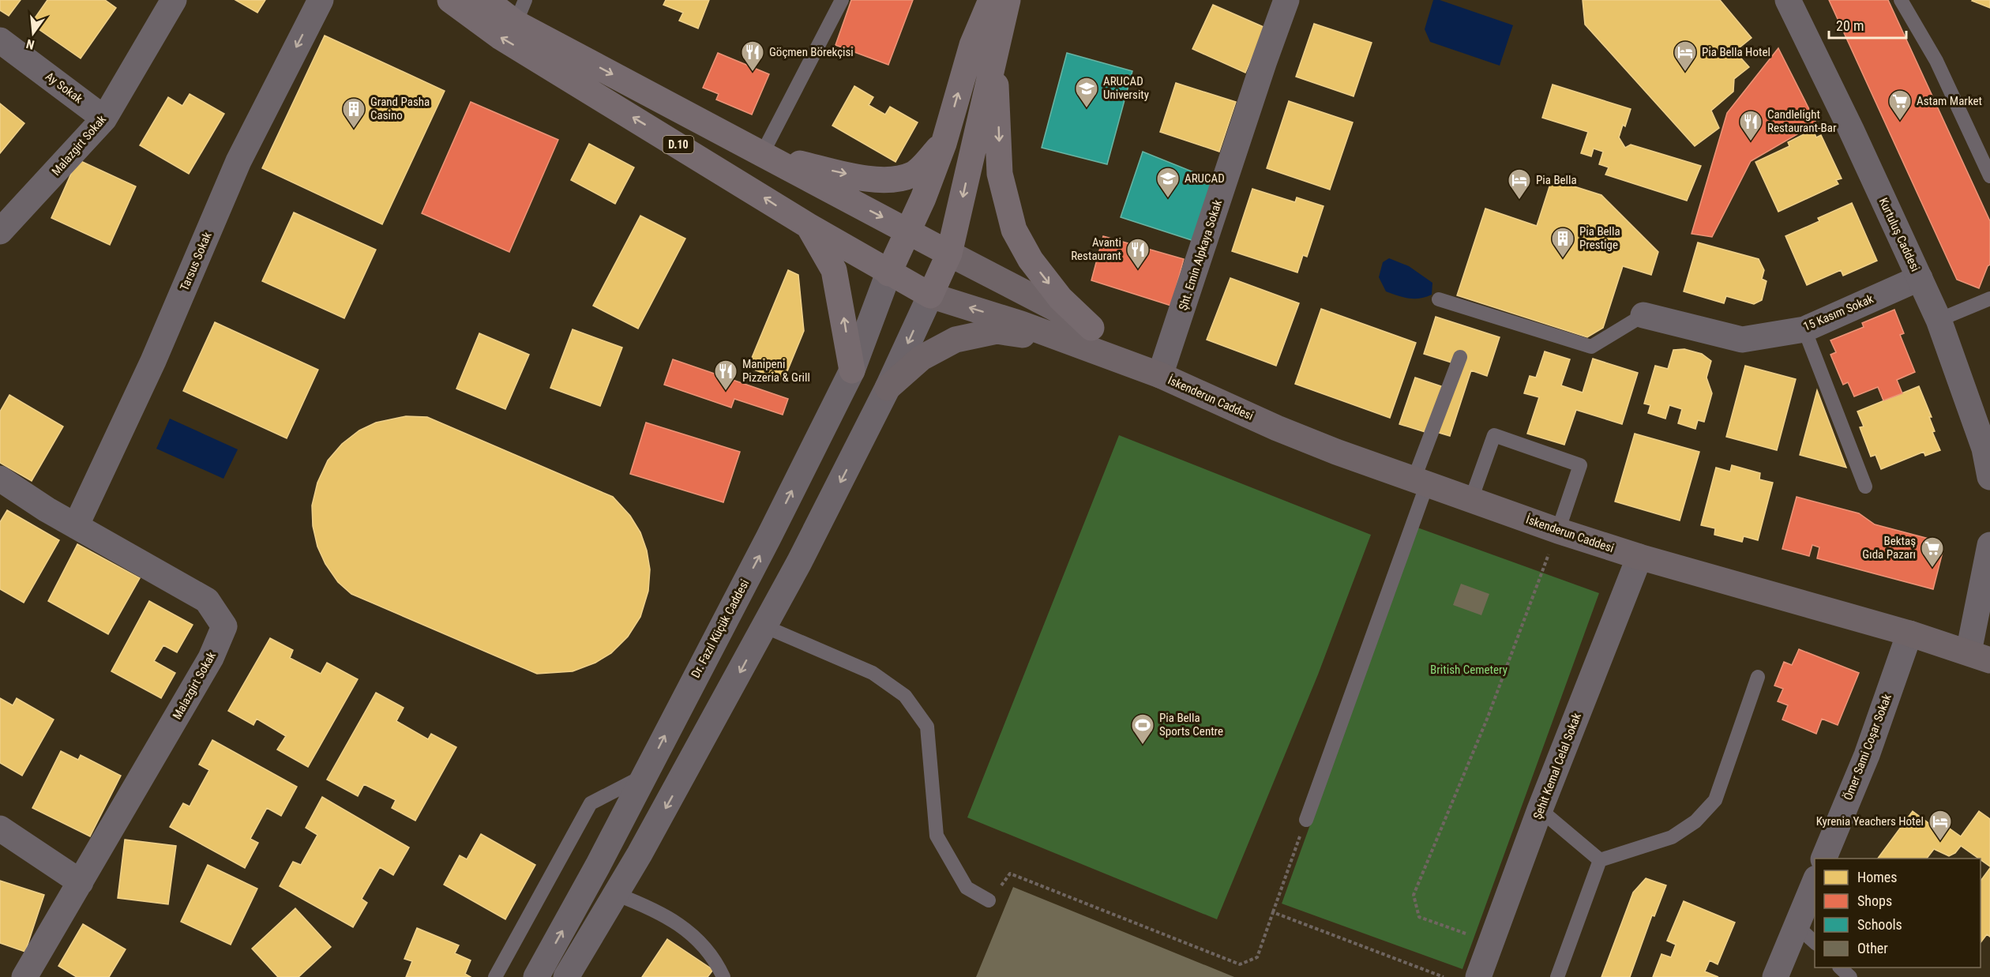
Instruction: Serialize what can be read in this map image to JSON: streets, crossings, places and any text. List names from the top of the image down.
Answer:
{
  "streets": {
    "main road": ["D.10", "İskenderun Caddesi"],
    "street": [
      "Ay Sokak",
      "Malazgirt Sokak",
      "Kurtuluş Caddesi",
      "Şht. Emin Alpkaya Sokak",
      "Tarsus Sokak",
      "15 Kasım Sokak",
      "Dr. Fazıl Küçük Caddesi",
      "Ömer Sami Coşar Sokak",
      "Şehit Kemal Celal Sokak"
    ]
  },
  "crossings": [
    ["Ay Sokak", "Malazgirt Sokak"],
    ["D.10", "Dr. Fazıl Küçük Caddesi"],
    ["Malazgirt Sokak", "Tarsus Sokak"],
    ["Kurtuluş Caddesi", "15 Kasım Sokak"],
    ["Şht. Emin Alpkaya Sokak", "İskenderun Caddesi"],
    ["İskenderun Caddesi", "Ömer Sami Coşar Sokak"],
    ["İskenderun Caddesi", "Şehit Kemal Celal Sokak"]
  ],
  "one_way": ["Tarsus Sokak"],
  "parks": ["British Cemetery"],
  "places": {
    "restaurant": [
      "Göçmen Börekçisi",
      "Candlelight Restaurant-Bar",
      "Avanti Restaurant",
      "Manipeni Pizzeria & Grill"
    ],
    "hotel": ["Pia Bella Hotel", "Pia Bella", "Kyrenia Yeachers Hotel"],
    "school or university": ["ARUCAD University", "ARUCAD"],
    "supermarket": ["Astam Market", "Bektaş Gıda Pazarı"],
    "building": ["Grand Pasha Casino", "Pia Bella Prestige"],
    "sports": ["Pia Bella Sports Centre"]
  },
  "legend": [
    "Homes",
    "Shops",
    "Schools",
    "Other"
  ],
  "scale_bar": "20 m",
  "north": "bottom"
}
